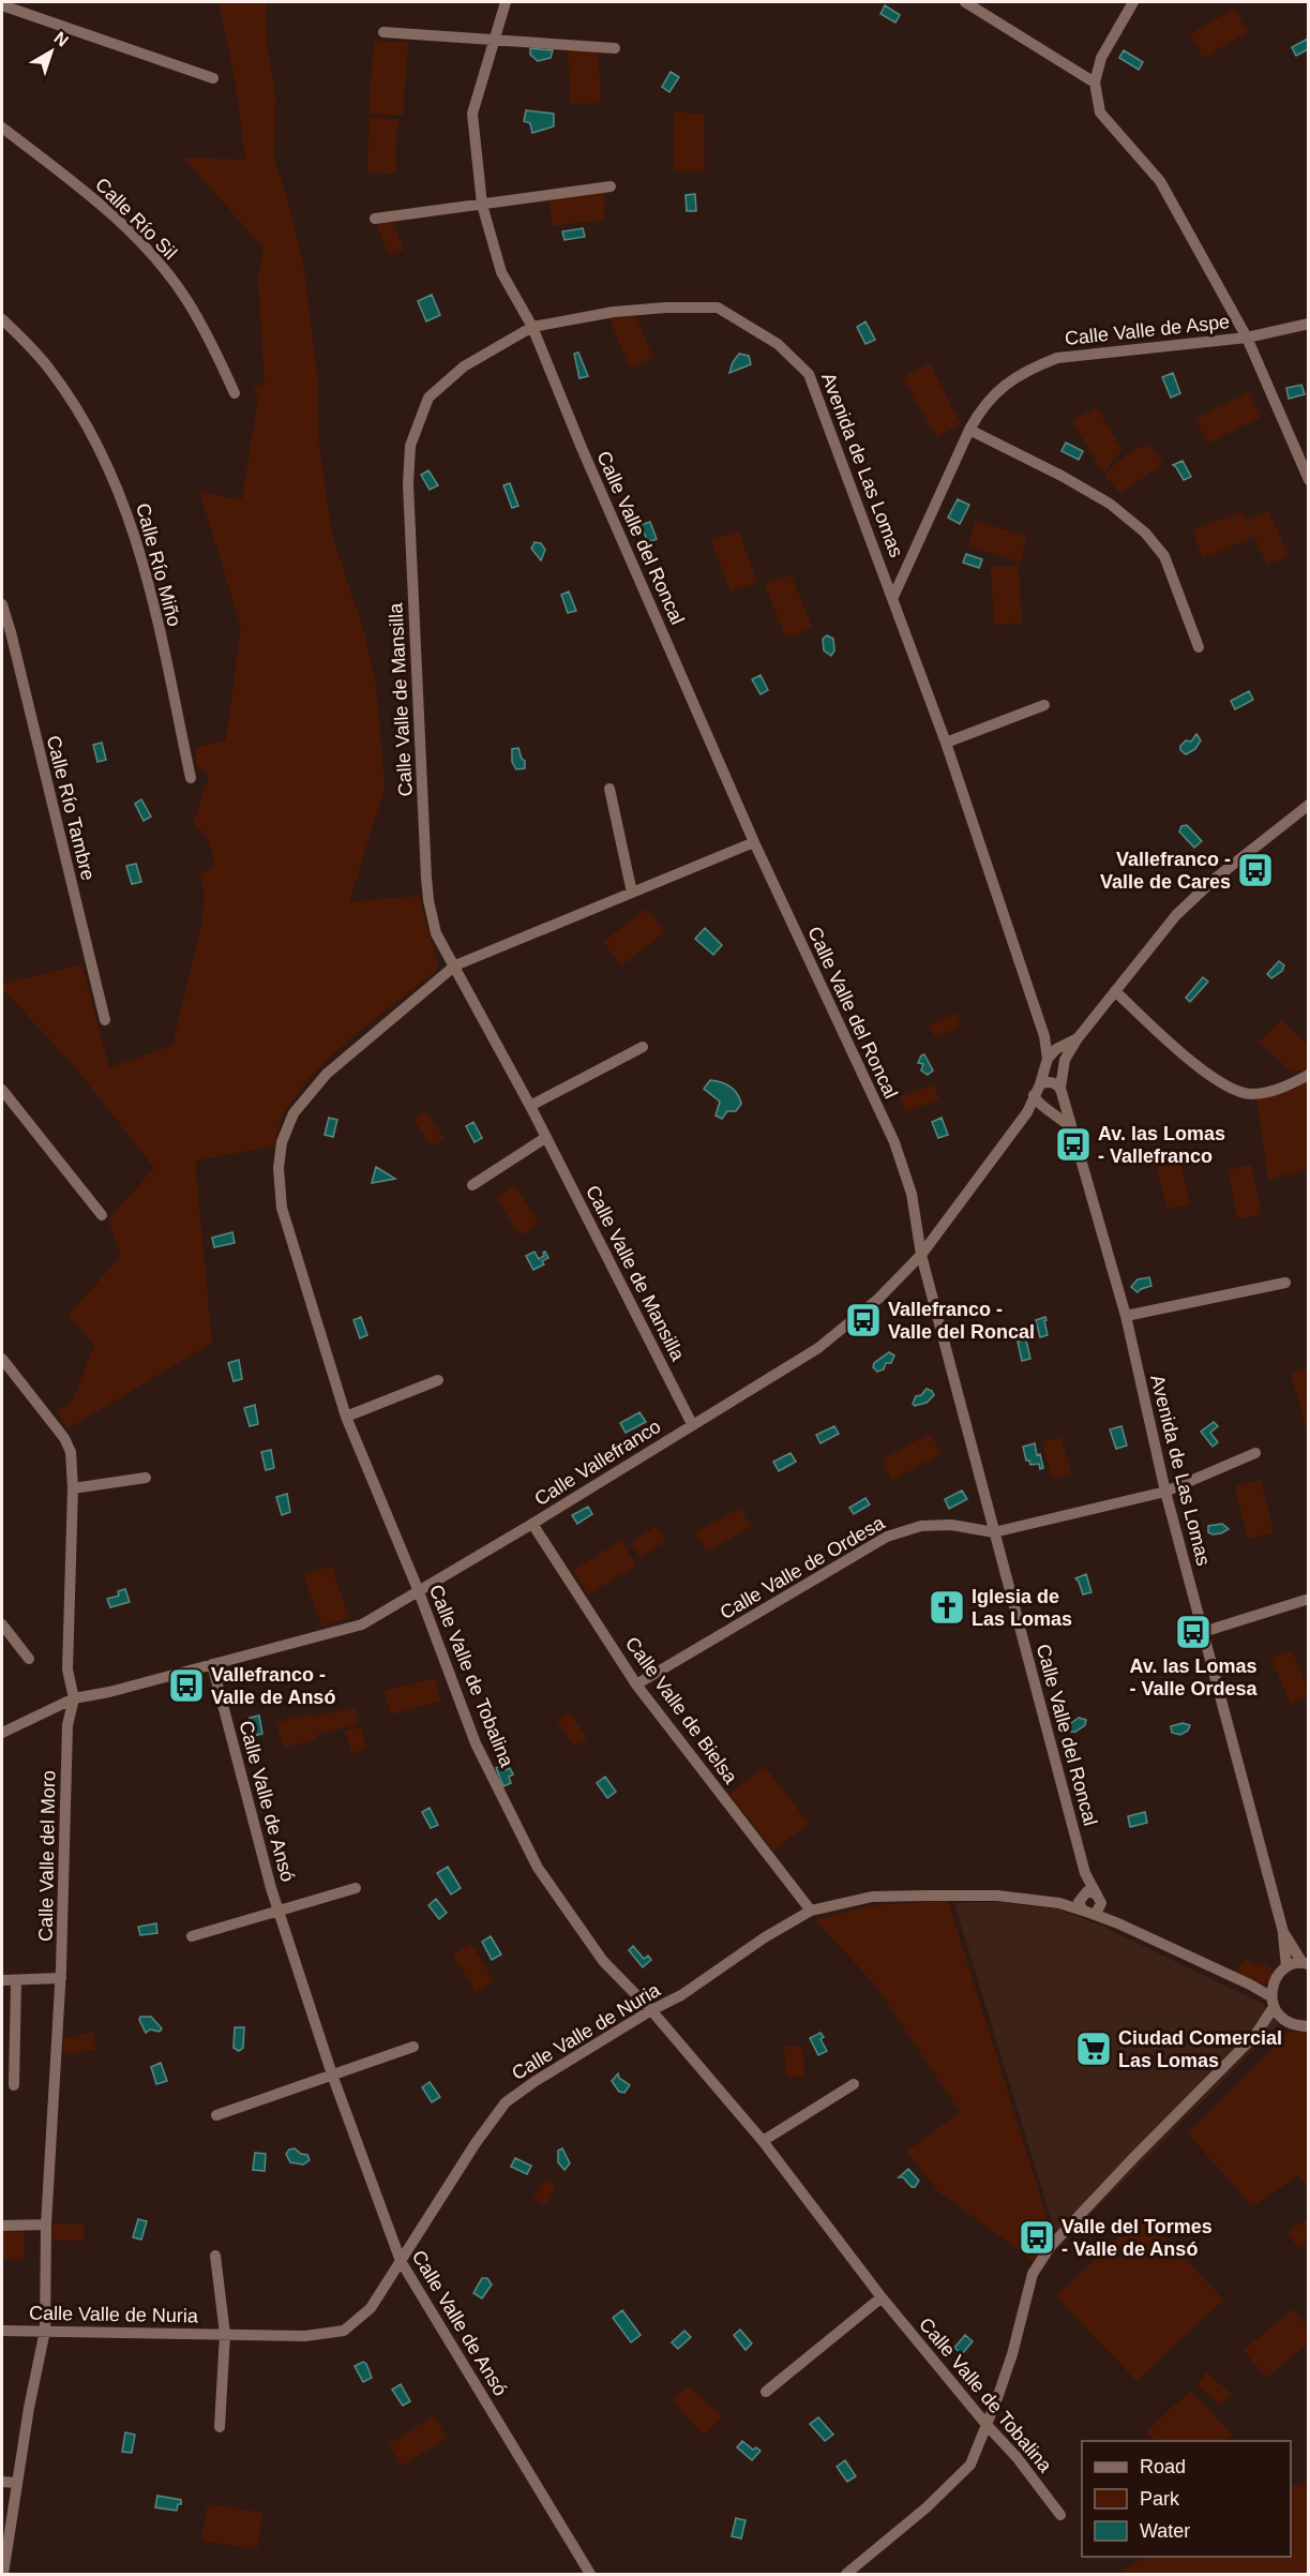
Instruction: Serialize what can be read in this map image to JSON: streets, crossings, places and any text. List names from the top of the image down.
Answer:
{
  "streets": {
    "street": [
      "Calle Río Sil",
      "Calle Valle de Aspe",
      "Avenida de Las Lomas",
      "Calle Valle del Roncal",
      "Calle Río Miño",
      "Calle Valle de Mansilla",
      "Calle Río Tambre",
      "Calle Vallefranco",
      "Calle Valle de Ordesa",
      "Calle Valle de Tobalina",
      "Calle Valle de Bielsa",
      "Calle Valle de Ansó",
      "Calle Valle del Moro",
      "Calle Valle de Nuria"
    ]
  },
  "crossings": [
    ["Calle Valle de Aspe", "Avenida de Las Lomas"],
    ["Avenida de Las Lomas", "Calle Valle del Roncal"],
    ["Avenida de Las Lomas", "Calle Valle de Mansilla"],
    ["Avenida de Las Lomas", "Calle Vallefranco"],
    ["Avenida de Las Lomas", "Calle Valle de Ordesa"],
    ["Calle Valle del Roncal", "Calle Valle de Mansilla"],
    ["Calle Valle del Roncal", "Calle Vallefranco"],
    ["Calle Valle del Roncal", "Calle Valle de Ordesa"],
    ["Calle Valle del Roncal", "Calle Valle de Tobalina"],
    ["Calle Valle del Roncal", "Calle Valle de Nuria"],
    ["Calle Valle de Mansilla", "Calle Vallefranco"],
    ["Calle Valle de Mansilla", "Calle Valle de Tobalina"],
    ["Calle Vallefranco", "Calle Valle de Tobalina"],
    ["Calle Vallefranco", "Calle Valle de Bielsa"],
    ["Calle Vallefranco", "Calle Valle de Ansó"],
    ["Calle Vallefranco", "Calle Valle del Moro"],
    ["Calle Valle de Ordesa", "Calle Valle de Bielsa"],
    ["Calle Valle de Tobalina", "Calle Valle de Nuria"],
    ["Calle Valle de Bielsa", "Calle Valle de Nuria"],
    ["Calle Valle de Ansó", "Calle Valle de Nuria"],
    ["Calle Valle del Moro", "Calle Valle de Nuria"]
  ],
  "places": {
    "bus stop": [
      "Vallefranco - Valle de Cares",
      "Av. las Lomas - Vallefranco",
      "Vallefranco - Valle del Roncal",
      "Av. las Lomas - Valle Ordesa",
      "Vallefranco - Valle de Ansó",
      "Valle del Tormes - Valle de Ansó"
    ],
    "church": ["Iglesia de Las Lomas"],
    "supermarket": ["Ciudad Comercial Las Lomas"]
  },
  "legend": ["Road", "Park", "Water"],
  "north": "top right"
}
